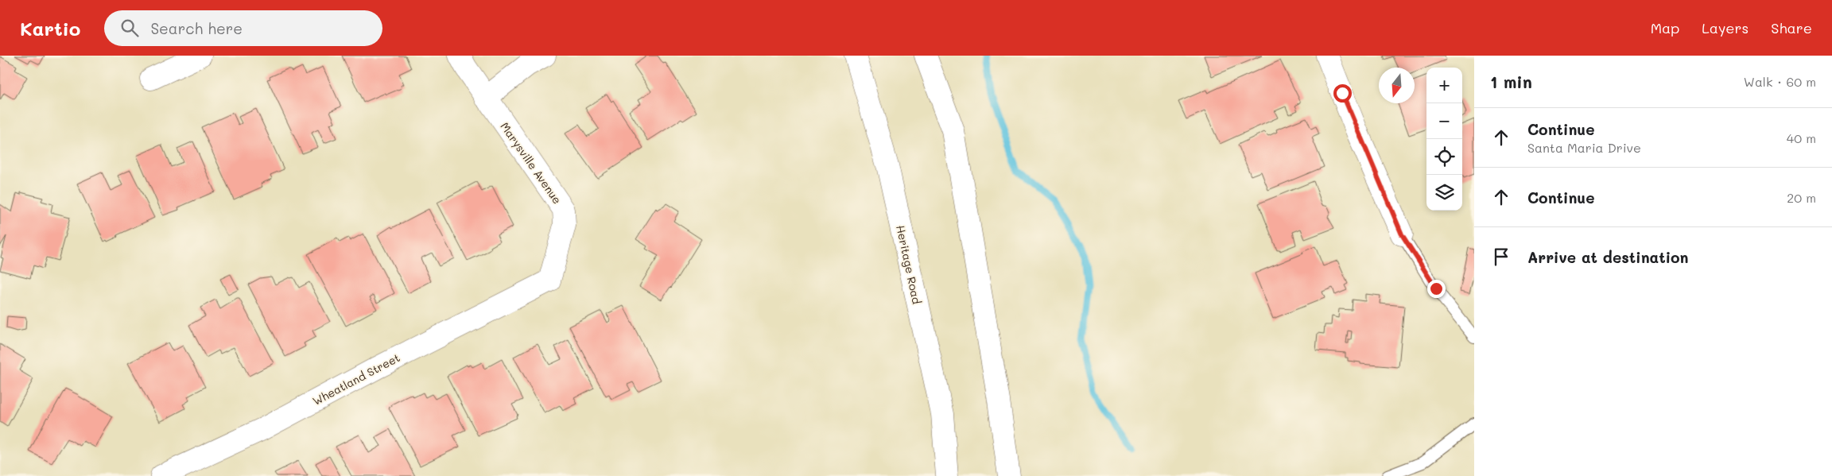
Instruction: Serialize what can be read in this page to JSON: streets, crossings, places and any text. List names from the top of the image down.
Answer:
{
  "streets": {
    "street": ["Marysville Avenue", "Heritage Road", "Wheatland Street"]
  },
  "crossings": [
    ["Marysville Avenue", "Wheatland Street"]
  ],
  "north": "bottom",
  "page": {
    "header": "Kartio",
    "search": "Search here",
    "nav": ["Map", "Layers", "Share"],
    "heading": ["1 min", "Walk · 60 m"],
    "map_buttons": ["+", "−"],
    "list": [
      ["Continue", "Santa Maria Drive", "40 m"],
      ["Continue", "20 m"],
      "Arrive at destination"
    ]
  }
}
